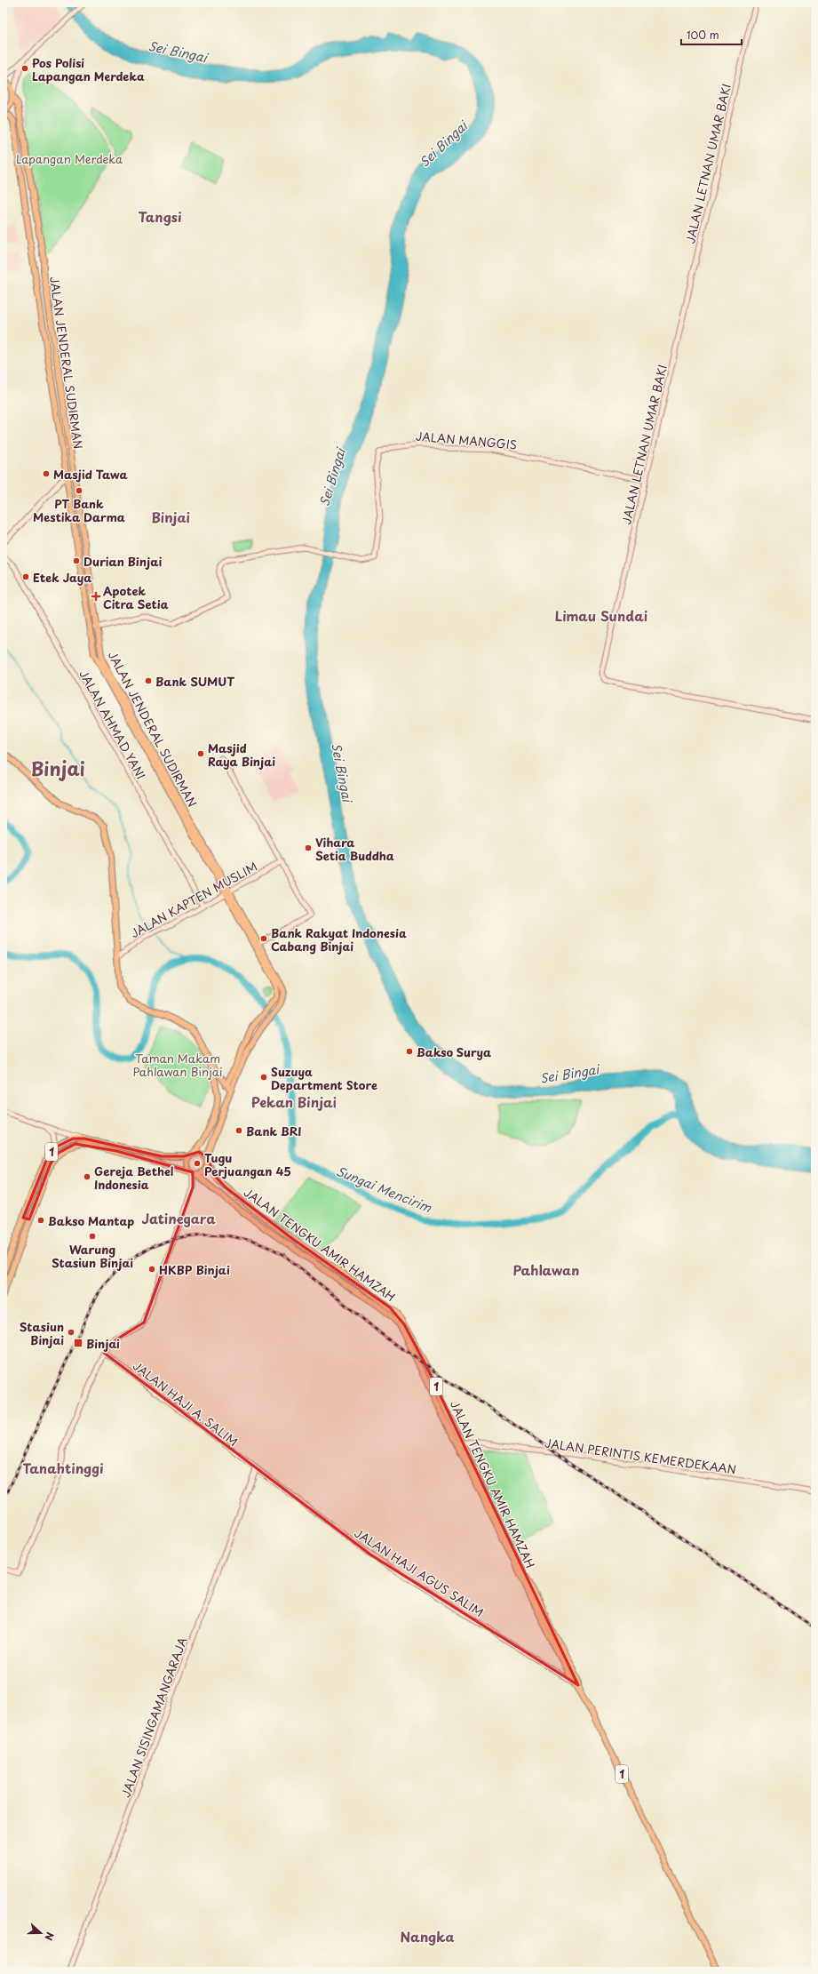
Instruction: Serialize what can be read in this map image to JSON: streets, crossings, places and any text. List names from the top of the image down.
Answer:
{
  "streets": {
    "main road": ["JALAN JENDERAL SUDIRMAN", "1", "JALAN TENGKU AMIR HAMZAH"],
    "street": [
      "JALAN LETNAN UMAR BAKI",
      "JALAN MANGGIS",
      "JALAN AHMAD YANI",
      "JALAN KAPTEN MUSLIM",
      "JALAN HAJI A. SALIM",
      "JALAN PERINTIS KEMERDEKAAN",
      "JALAN HAJI AGUS SALIM",
      "JALAN SISINGAMANGARAJA"
    ]
  },
  "crossings": [
    ["JALAN LETNAN UMAR BAKI", "JALAN MANGGIS"],
    ["JALAN JENDERAL SUDIRMAN", "JALAN MANGGIS"],
    ["JALAN JENDERAL SUDIRMAN", "JALAN KAPTEN MUSLIM"],
    ["JALAN JENDERAL SUDIRMAN", "1"],
    ["JALAN JENDERAL SUDIRMAN", "JALAN TENGKU AMIR HAMZAH"],
    ["JALAN AHMAD YANI", "JALAN KAPTEN MUSLIM"],
    ["1", "JALAN TENGKU AMIR HAMZAH"],
    ["JALAN TENGKU AMIR HAMZAH", "JALAN PERINTIS KEMERDEKAAN"],
    ["JALAN TENGKU AMIR HAMZAH", "JALAN HAJI AGUS SALIM"],
    ["JALAN HAJI A. SALIM", "JALAN HAJI AGUS SALIM"],
    ["JALAN HAJI A. SALIM", "JALAN SISINGAMANGARAJA"],
    ["JALAN HAJI AGUS SALIM", "JALAN SISINGAMANGARAJA"]
  ],
  "districts": [
    "Tangsi",
    "Binjai",
    "Limau Sundai",
    "Binjai",
    "Pekan Binjai",
    "Jatinegara",
    "Pahlawan",
    "Tanahtinggi",
    "Nangka"
  ],
  "water": ["Sei Bingai", "Sungai Mencirim"],
  "parks": ["Lapangan Merdeka", "Taman Makam Pahlawan Binjai"],
  "places": {
    "other": [
      "Pos Polisi Lapangan Merdeka",
      "Masjid Tawa",
      "PT Bank Mestika Darma",
      "Durian Binjai",
      "Etek Jaya",
      "Bank SUMUT",
      "Masjid Raya Binjai",
      "Vihara Setia Buddha",
      "Bank Rakyat Indonesia Cabang Binjai",
      "Bakso Surya",
      "Suzuya Department Store",
      "Bank BRI",
      "Tugu Perjuangan 45",
      "Gereja Bethel Indonesia",
      "Bakso Mantap",
      "Warung Stasiun Binjai",
      "HKBP Binjai",
      "Stasiun Binjai"
    ],
    "health": ["Apotek Citra Setia"],
    "transit": ["Binjai"]
  },
  "scale_bar": "100 m",
  "north": "right"
}
